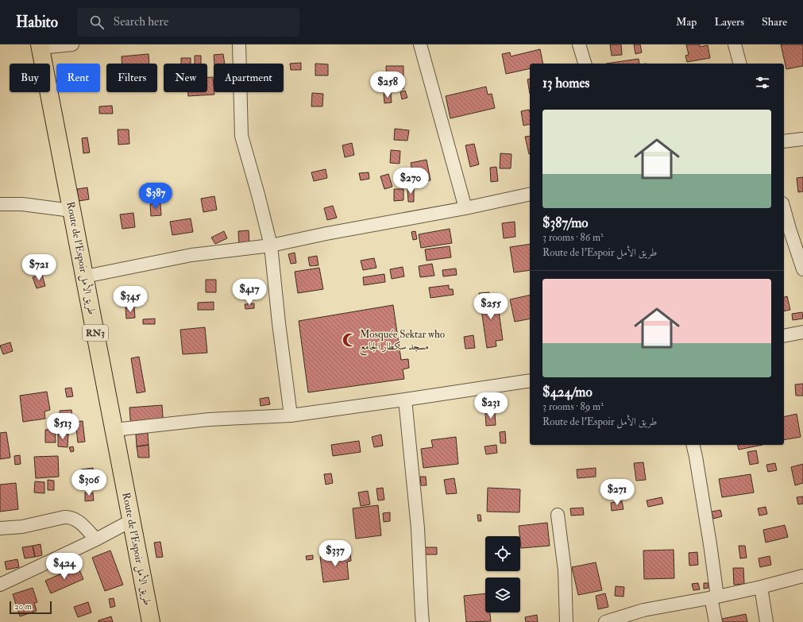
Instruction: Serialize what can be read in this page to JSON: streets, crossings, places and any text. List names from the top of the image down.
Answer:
{
  "streets": {
    "highway": ["Route de l’Espoir طريق الأمل", "RN3"]
  },
  "places": {
    "mosque": ["Mosquée Sektar who مسجد سكطار الجامع"]
  },
  "scale_bar": "20 m",
  "page": {
    "header": "Habito",
    "search": "Search here",
    "nav": ["Map", "Layers", "Share"],
    "chip": [
      "Buy",
      "Rent",
      "Filters",
      "New",
      "Apartment"
    ],
    "heading": "13 homes",
    "price": [
      "$258",
      "$270",
      "$387",
      "$721",
      "$417",
      "$345",
      "$255",
      "$231",
      "$513",
      "$306",
      "$271",
      "$337",
      "$424"
    ],
    "list": [
      {
        "name": "$387/mo",
        "note": "3 rooms · 86 m² · Route de l’Espoir طريق الأمل"
      },
      {
        "name": "$424/mo",
        "note": "3 rooms · 89 m² · Route de l’Espoir طريق الأمل"
      }
    ],
    "scale": "20 m"
  }
}
